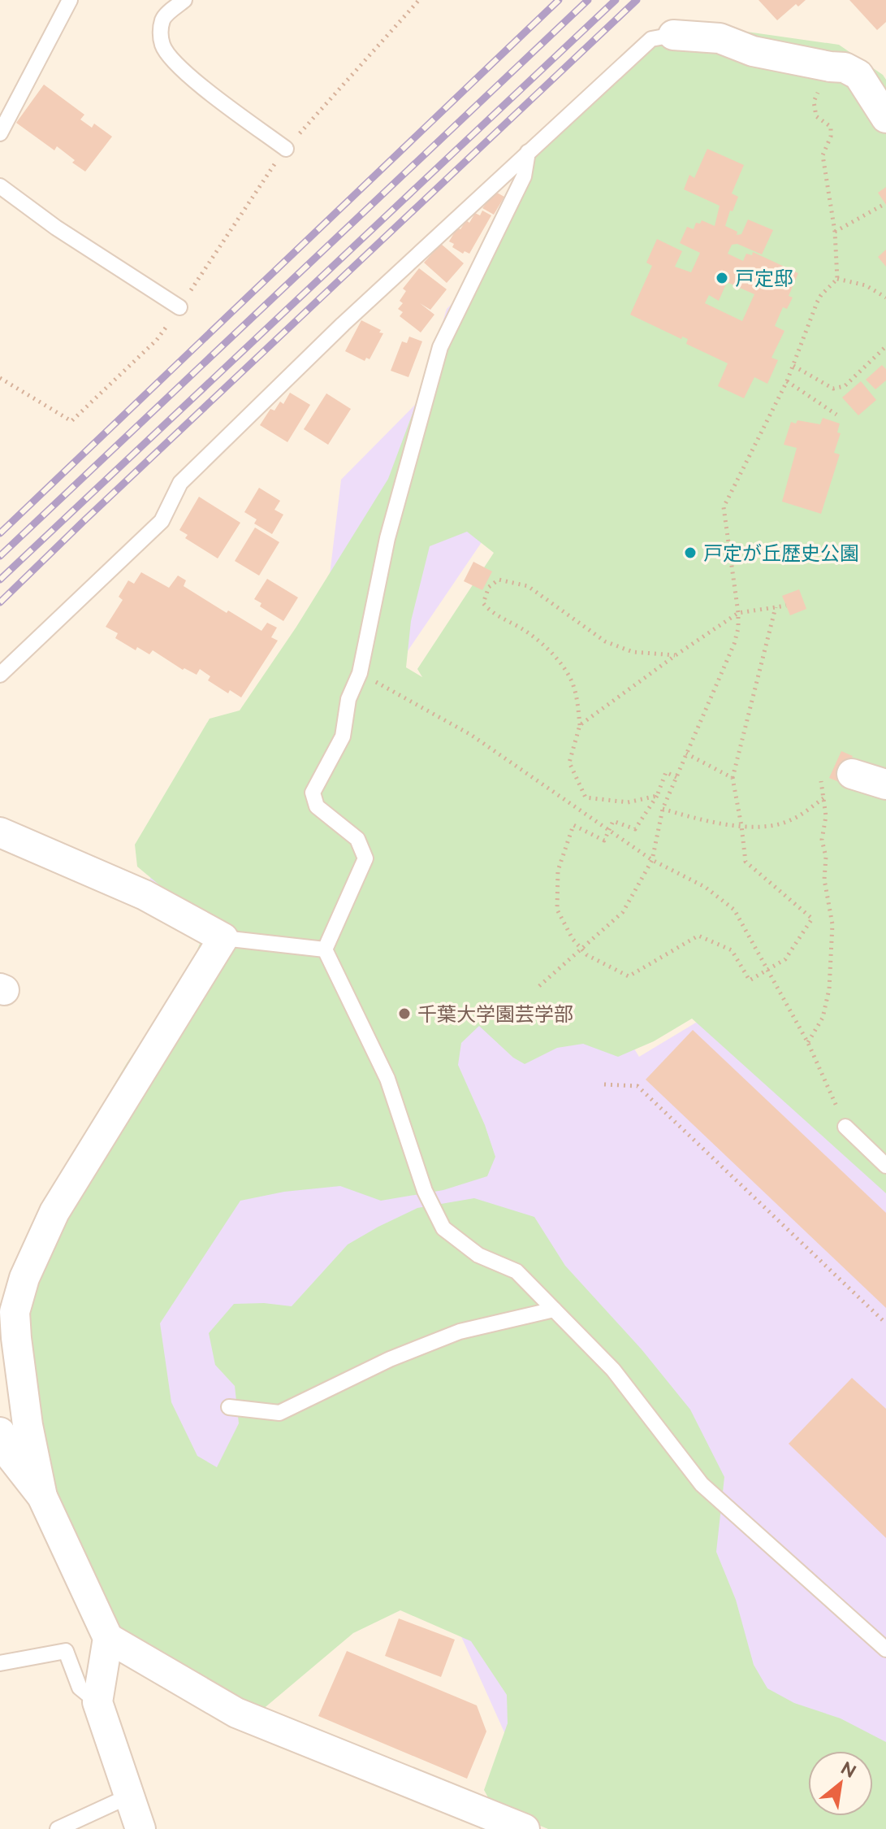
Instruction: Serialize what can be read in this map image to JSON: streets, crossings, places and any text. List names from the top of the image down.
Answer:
{
  "places": ["戸定邸", "戸定が丘歴史公園", "千葉大学園芸学部"],
  "north": "top right"
}
